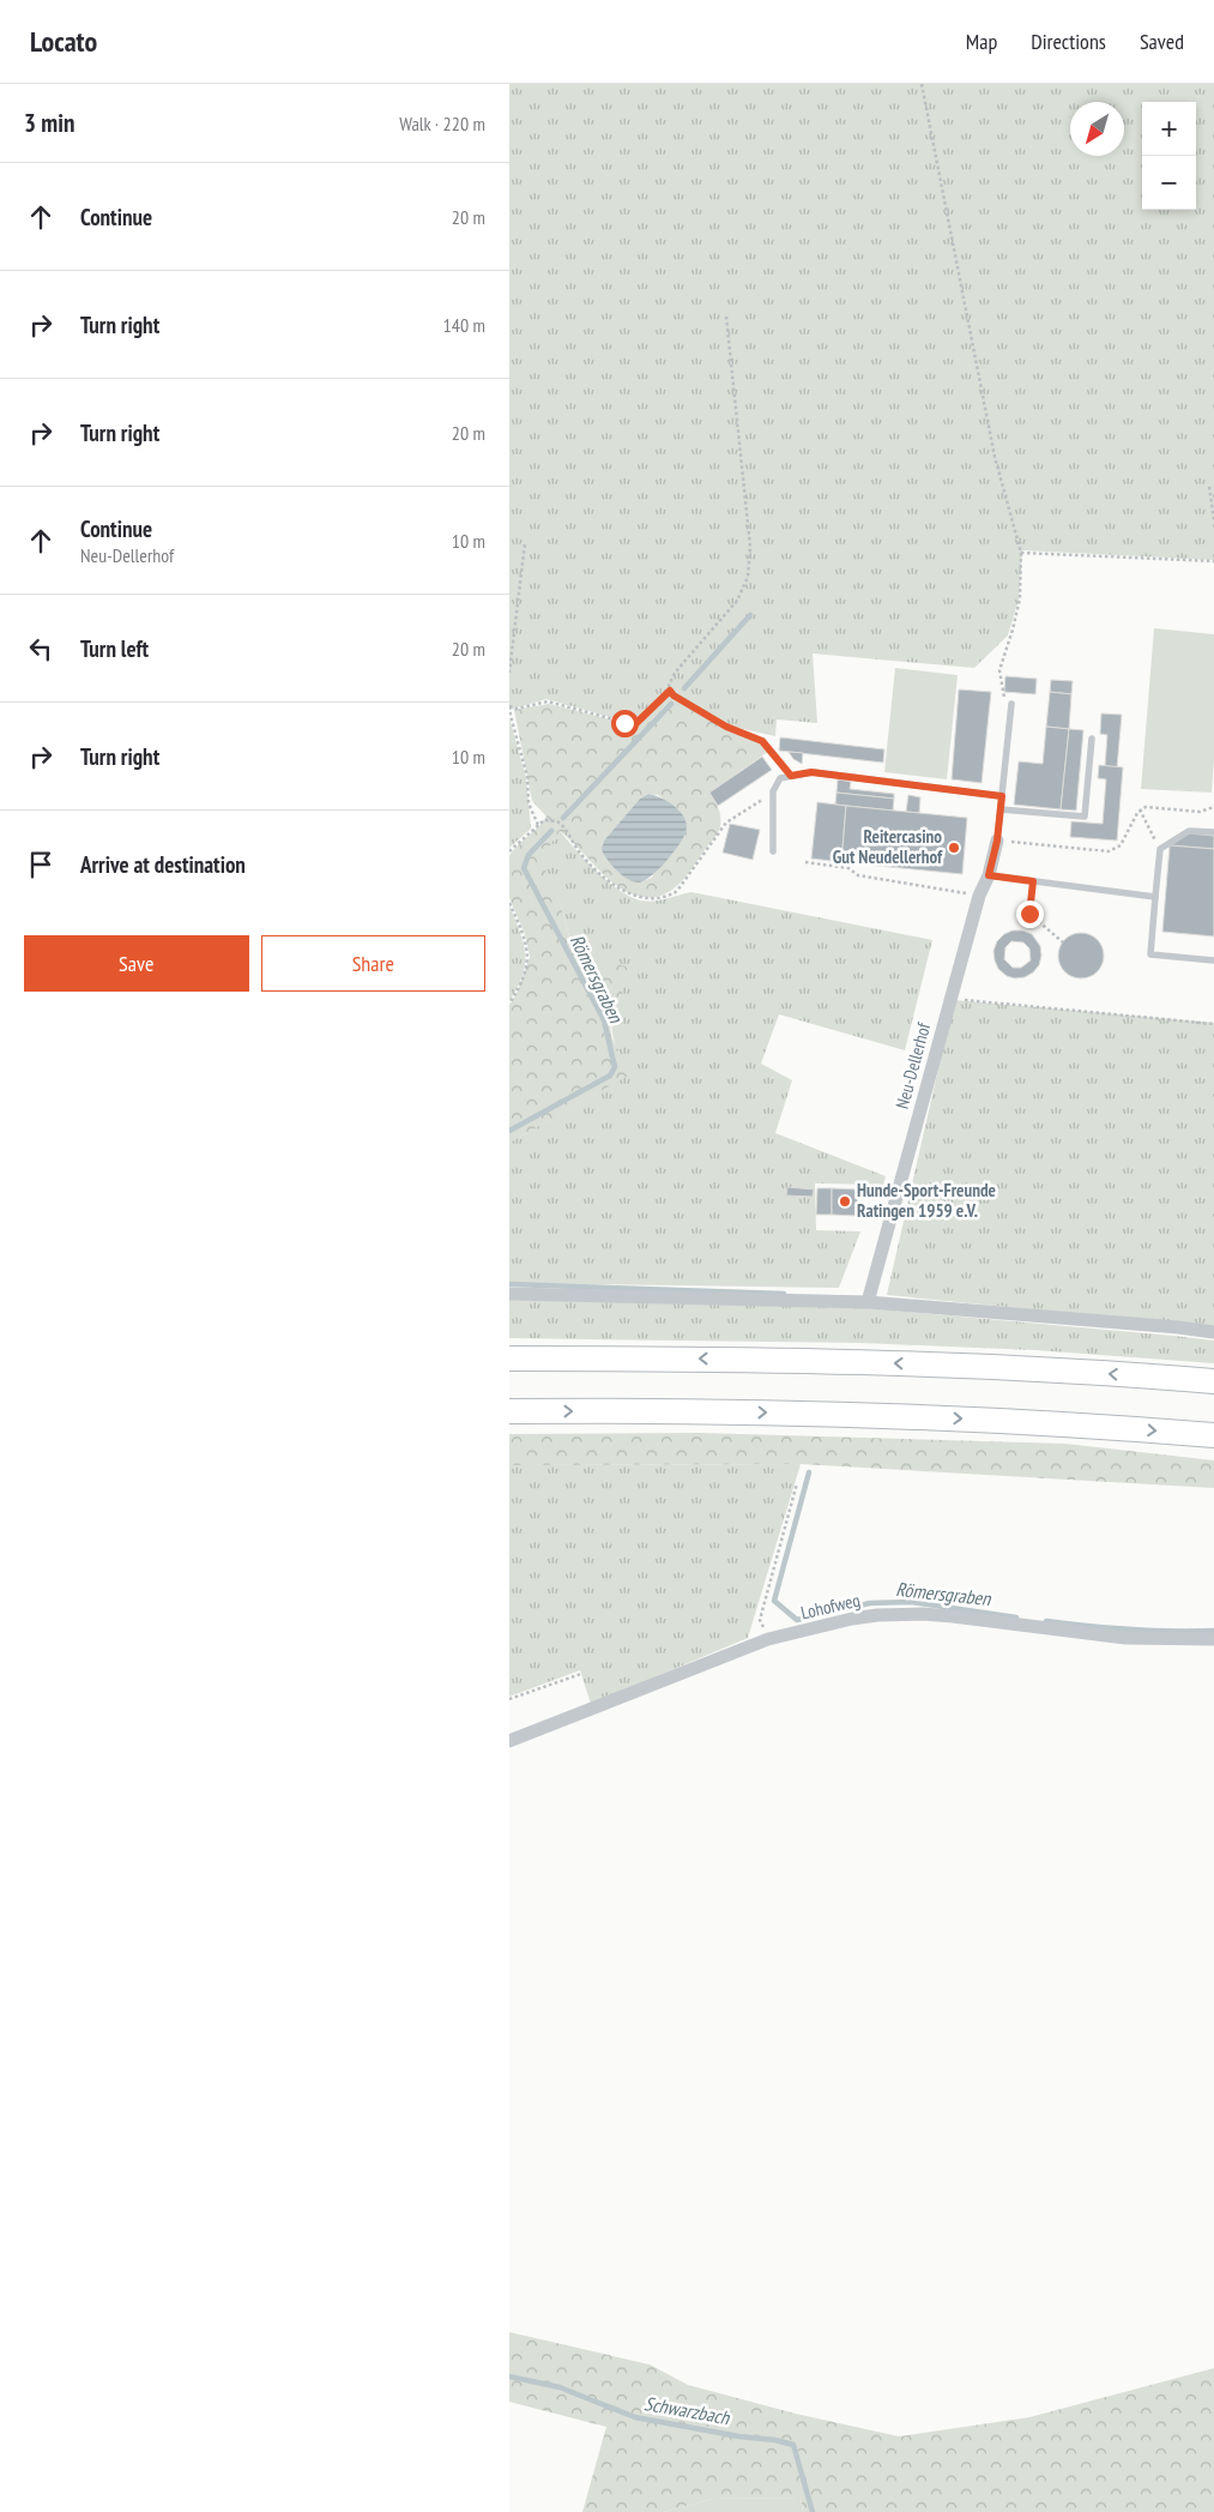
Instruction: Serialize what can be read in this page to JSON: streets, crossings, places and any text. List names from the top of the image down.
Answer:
{
  "streets": {
    "street": ["Neu-Dellerhof", "Lohofweg"]
  },
  "water": ["Römersgraben", "Schwarzbach"],
  "places": ["Reitercasino Gut Neudellerhof", "Hunde-Sport-Freunde Ratingen 1959 e.V."],
  "north": "bottom left",
  "page": {
    "header": "Locato",
    "nav": ["Map", "Directions", "Saved"],
    "heading": ["3 min", "Walk · 220 m"],
    "map_buttons": ["+", "−"],
    "list": [
      ["Continue", "20 m"],
      ["Turn right", "140 m"],
      ["Turn right", "20 m"],
      ["Continue", "Neu-Dellerhof", "10 m"],
      ["Turn left", "20 m"],
      ["Turn right", "10 m"],
      "Arrive at destination"
    ],
    "buttons": ["Save", "Share"]
  }
}
